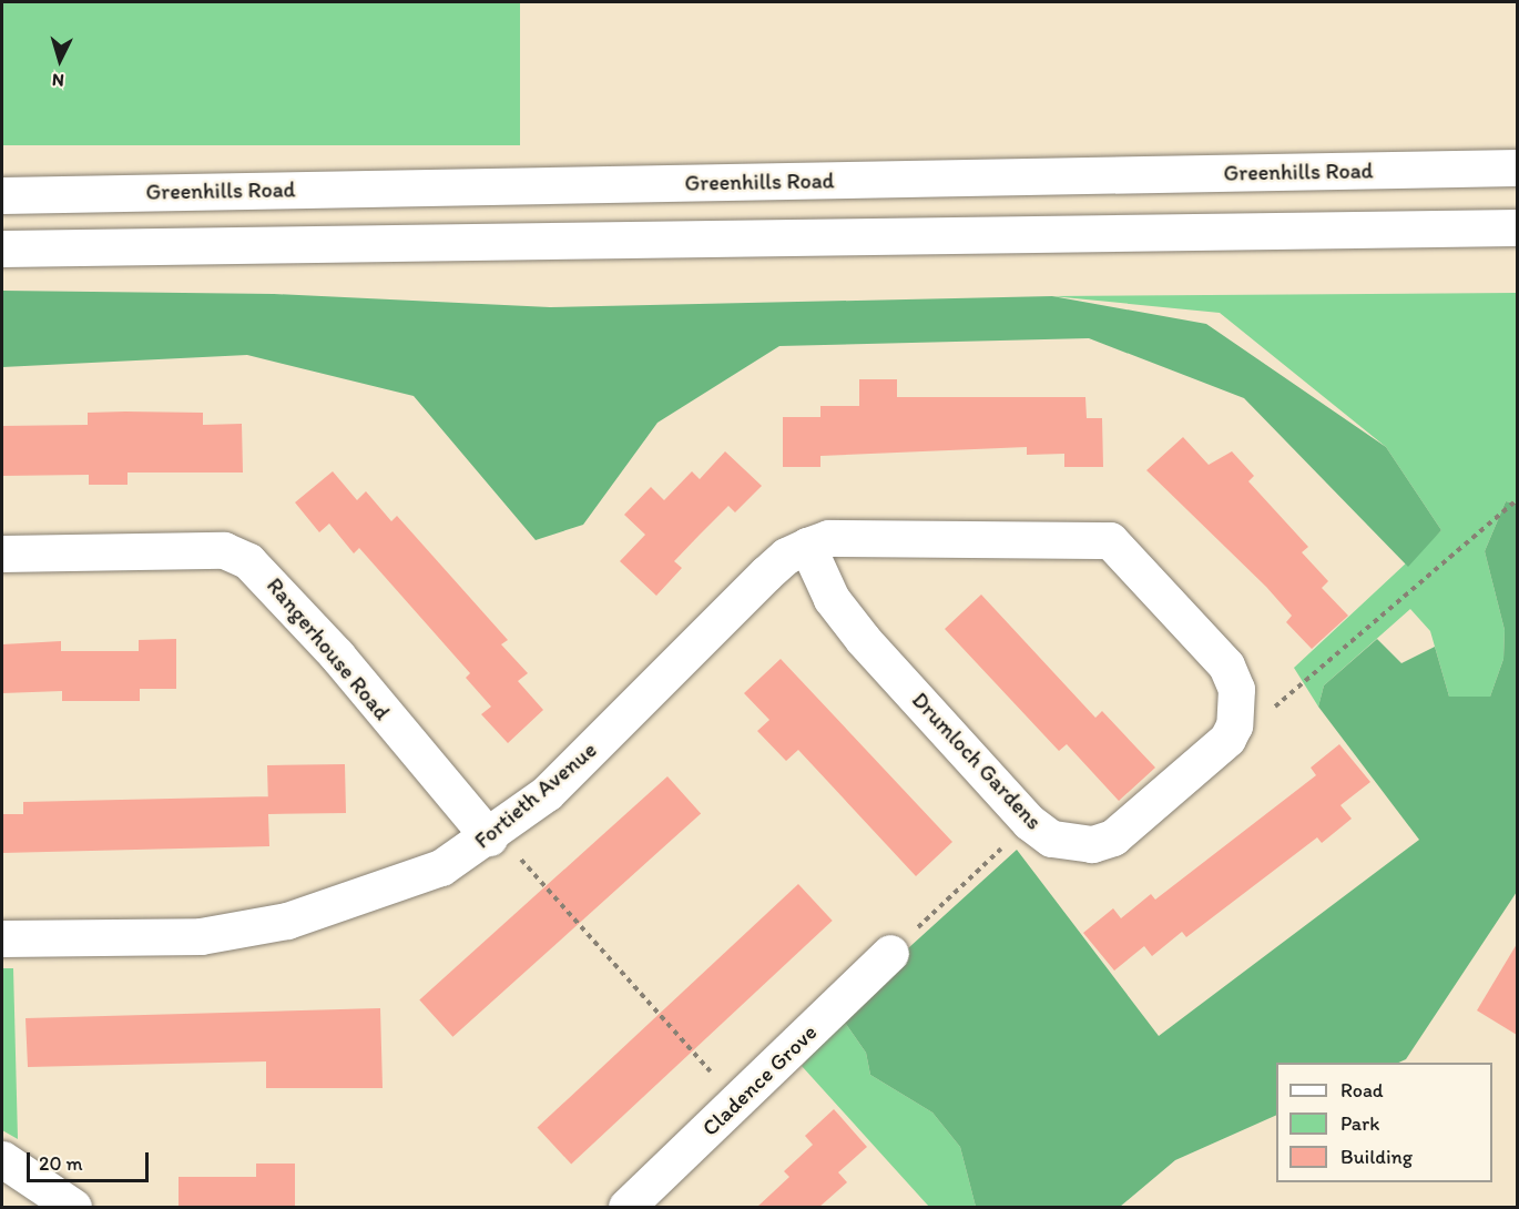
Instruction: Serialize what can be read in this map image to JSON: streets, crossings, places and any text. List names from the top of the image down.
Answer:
{
  "streets": {
    "street": [
      "Greenhills Road",
      "Rangerhouse Road",
      "Drumloch Gardens",
      "Fortieth Avenue",
      "Cladence Grove"
    ]
  },
  "crossings": [
    ["Rangerhouse Road", "Fortieth Avenue"],
    ["Drumloch Gardens", "Fortieth Avenue"]
  ],
  "legend": ["Road", "Park", "Building"],
  "scale_bar": "20 m",
  "north": "bottom"
}
